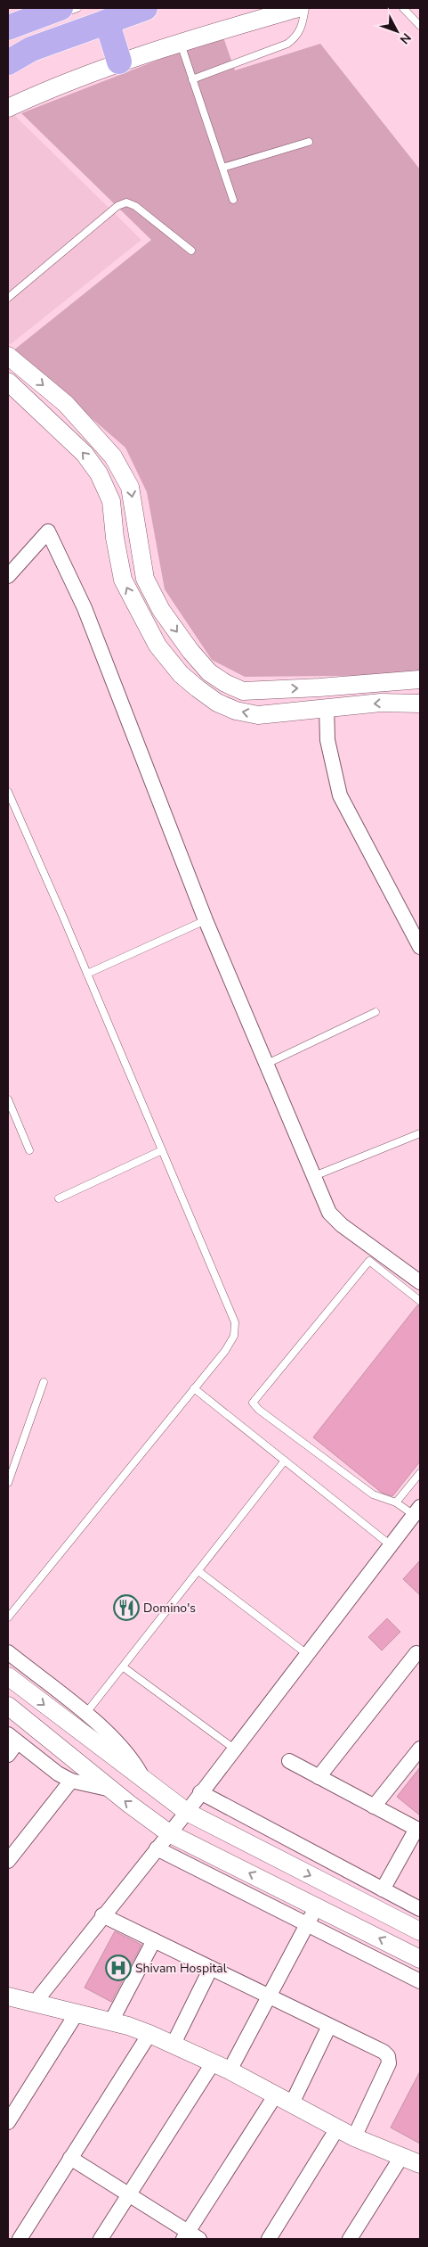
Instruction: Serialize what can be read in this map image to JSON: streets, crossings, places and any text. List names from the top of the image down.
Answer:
{
  "places": {
    "restaurant": ["Domino's"],
    "hospital": ["Shivam Hospital"]
  },
  "north": "bottom right"
}
